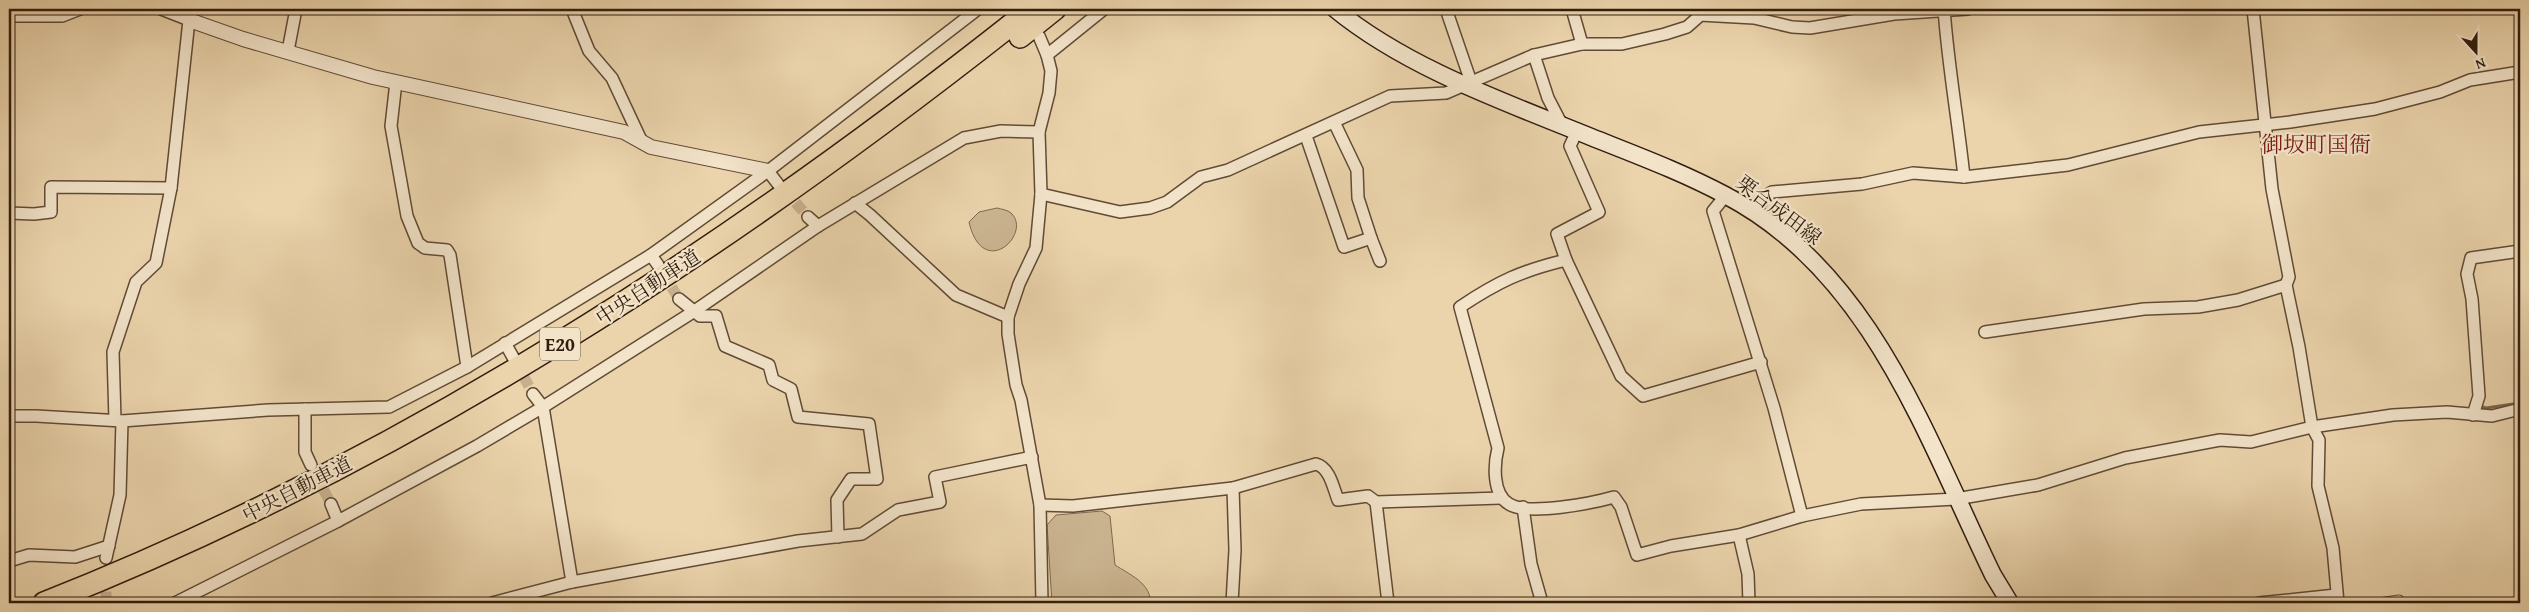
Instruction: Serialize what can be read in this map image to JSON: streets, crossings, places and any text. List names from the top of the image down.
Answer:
{
  "streets": {
    "highway": ["中央自動車道", "E20"],
    "main road": ["栗合成田線"]
  },
  "districts": ["御坂町国衙"],
  "north": "bottom"
}
